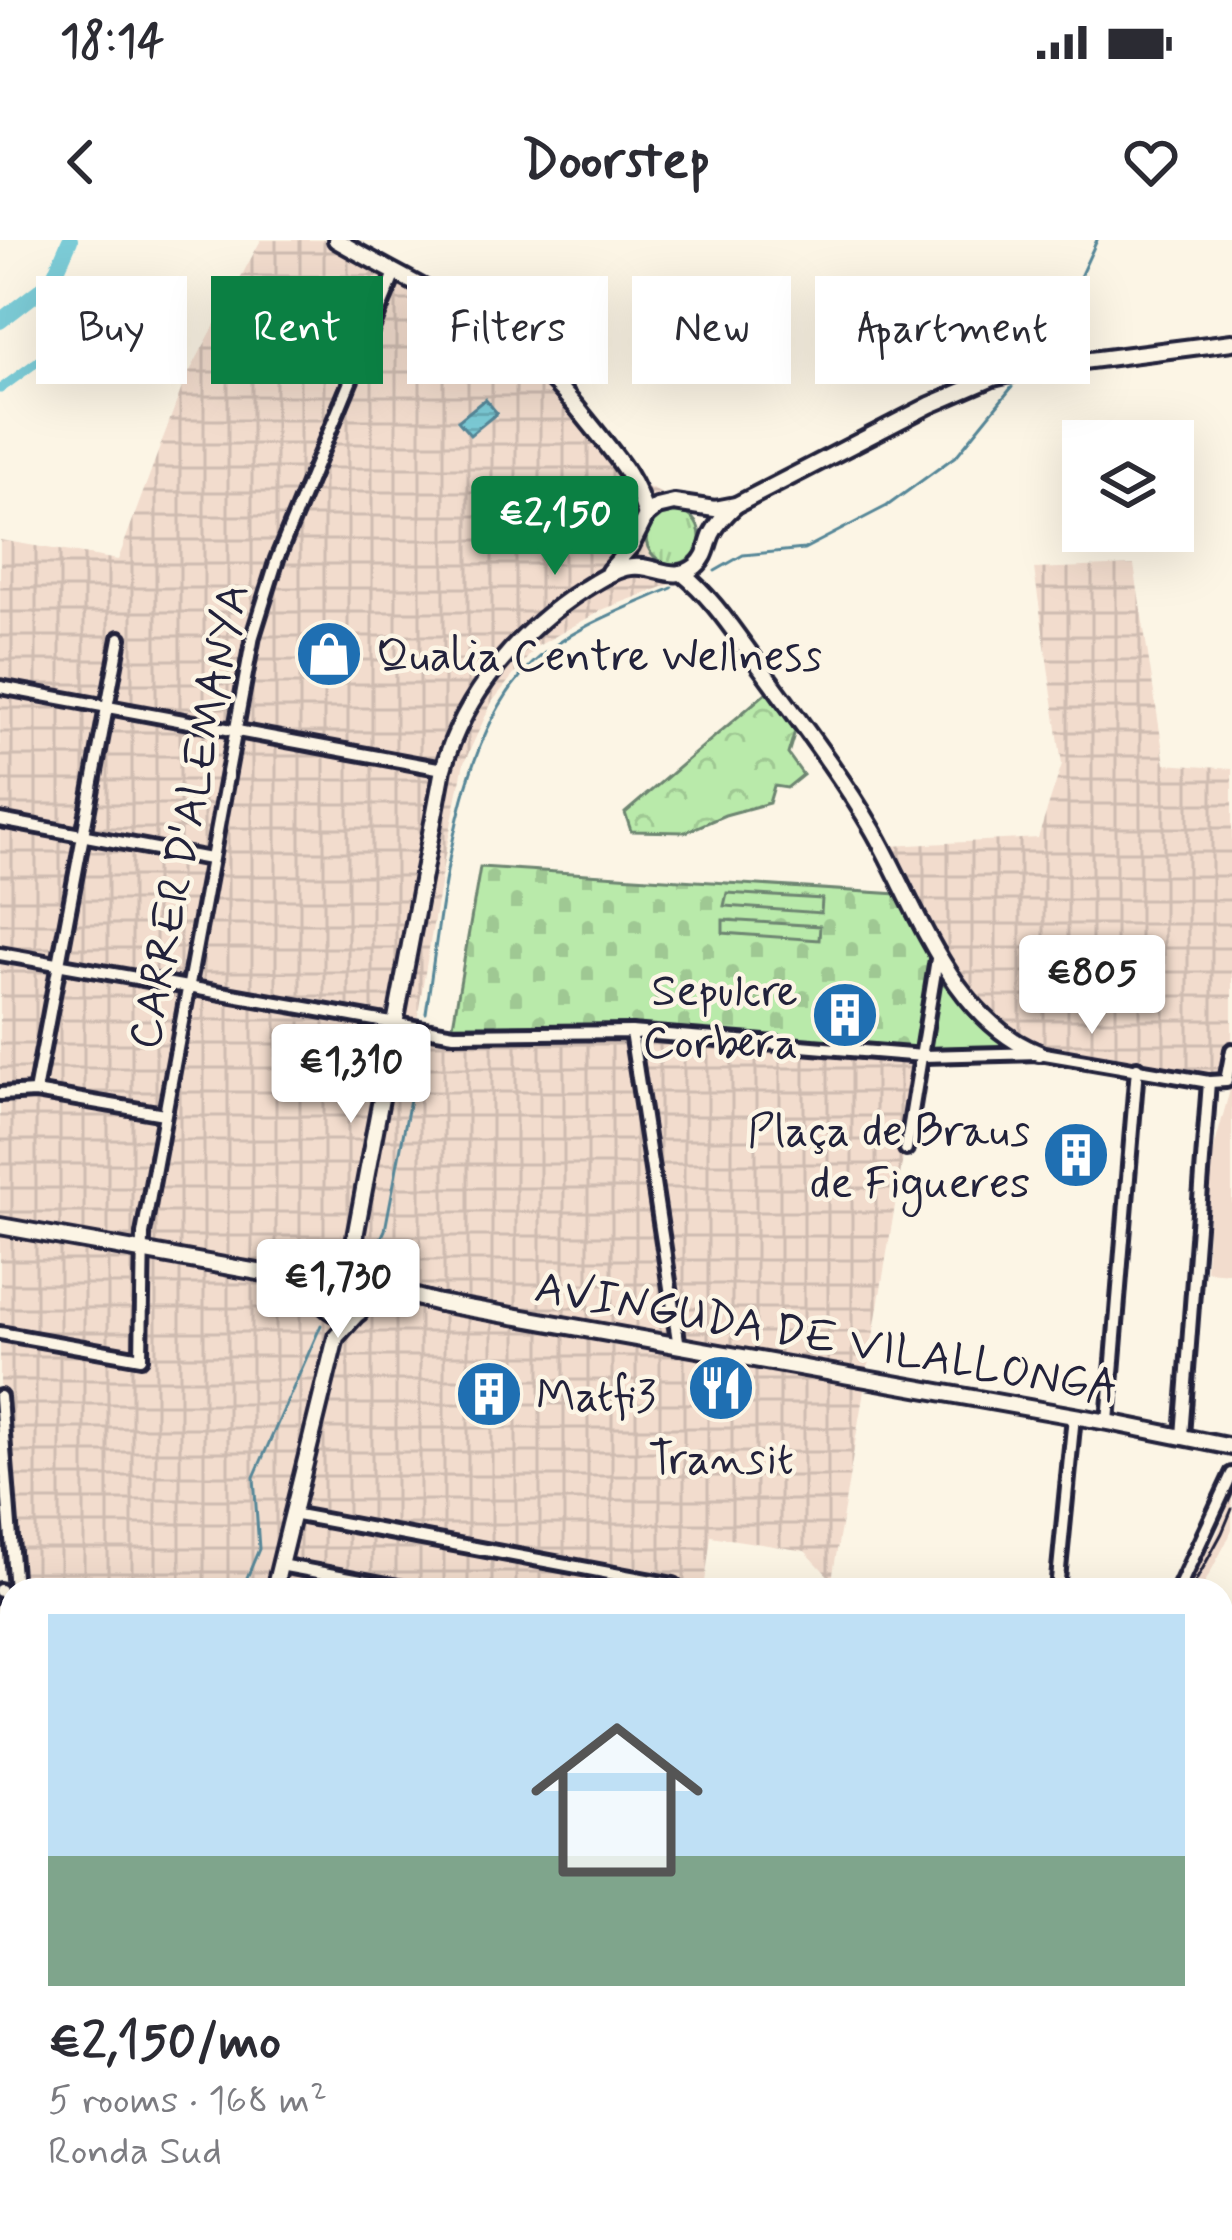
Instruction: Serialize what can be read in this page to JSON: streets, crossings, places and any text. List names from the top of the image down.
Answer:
{
  "streets": {
    "main road": ["AVINGUDA DE VILALLONGA"],
    "street": ["CARRER D'ALEMANYA"]
  },
  "places": {
    "shop": ["Qualia Centre Wellness"],
    "building": ["Sepulcre Corbera", "Plaça de Braus de Figueres", "Matfi3"],
    "restaurant": ["Transit"]
  },
  "page": {
    "status": "18:14",
    "header": "Doorstep",
    "chip": [
      "Buy",
      "Rent",
      "Filters",
      "New",
      "Apartment"
    ],
    "price": [
      "€2,150",
      "€805",
      "€1,310",
      "€1,730"
    ],
    "list": [
      {
        "name": "€2,150/mo",
        "note": "5 rooms · 168 m² · Ronda Sud"
      }
    ]
  }
}
